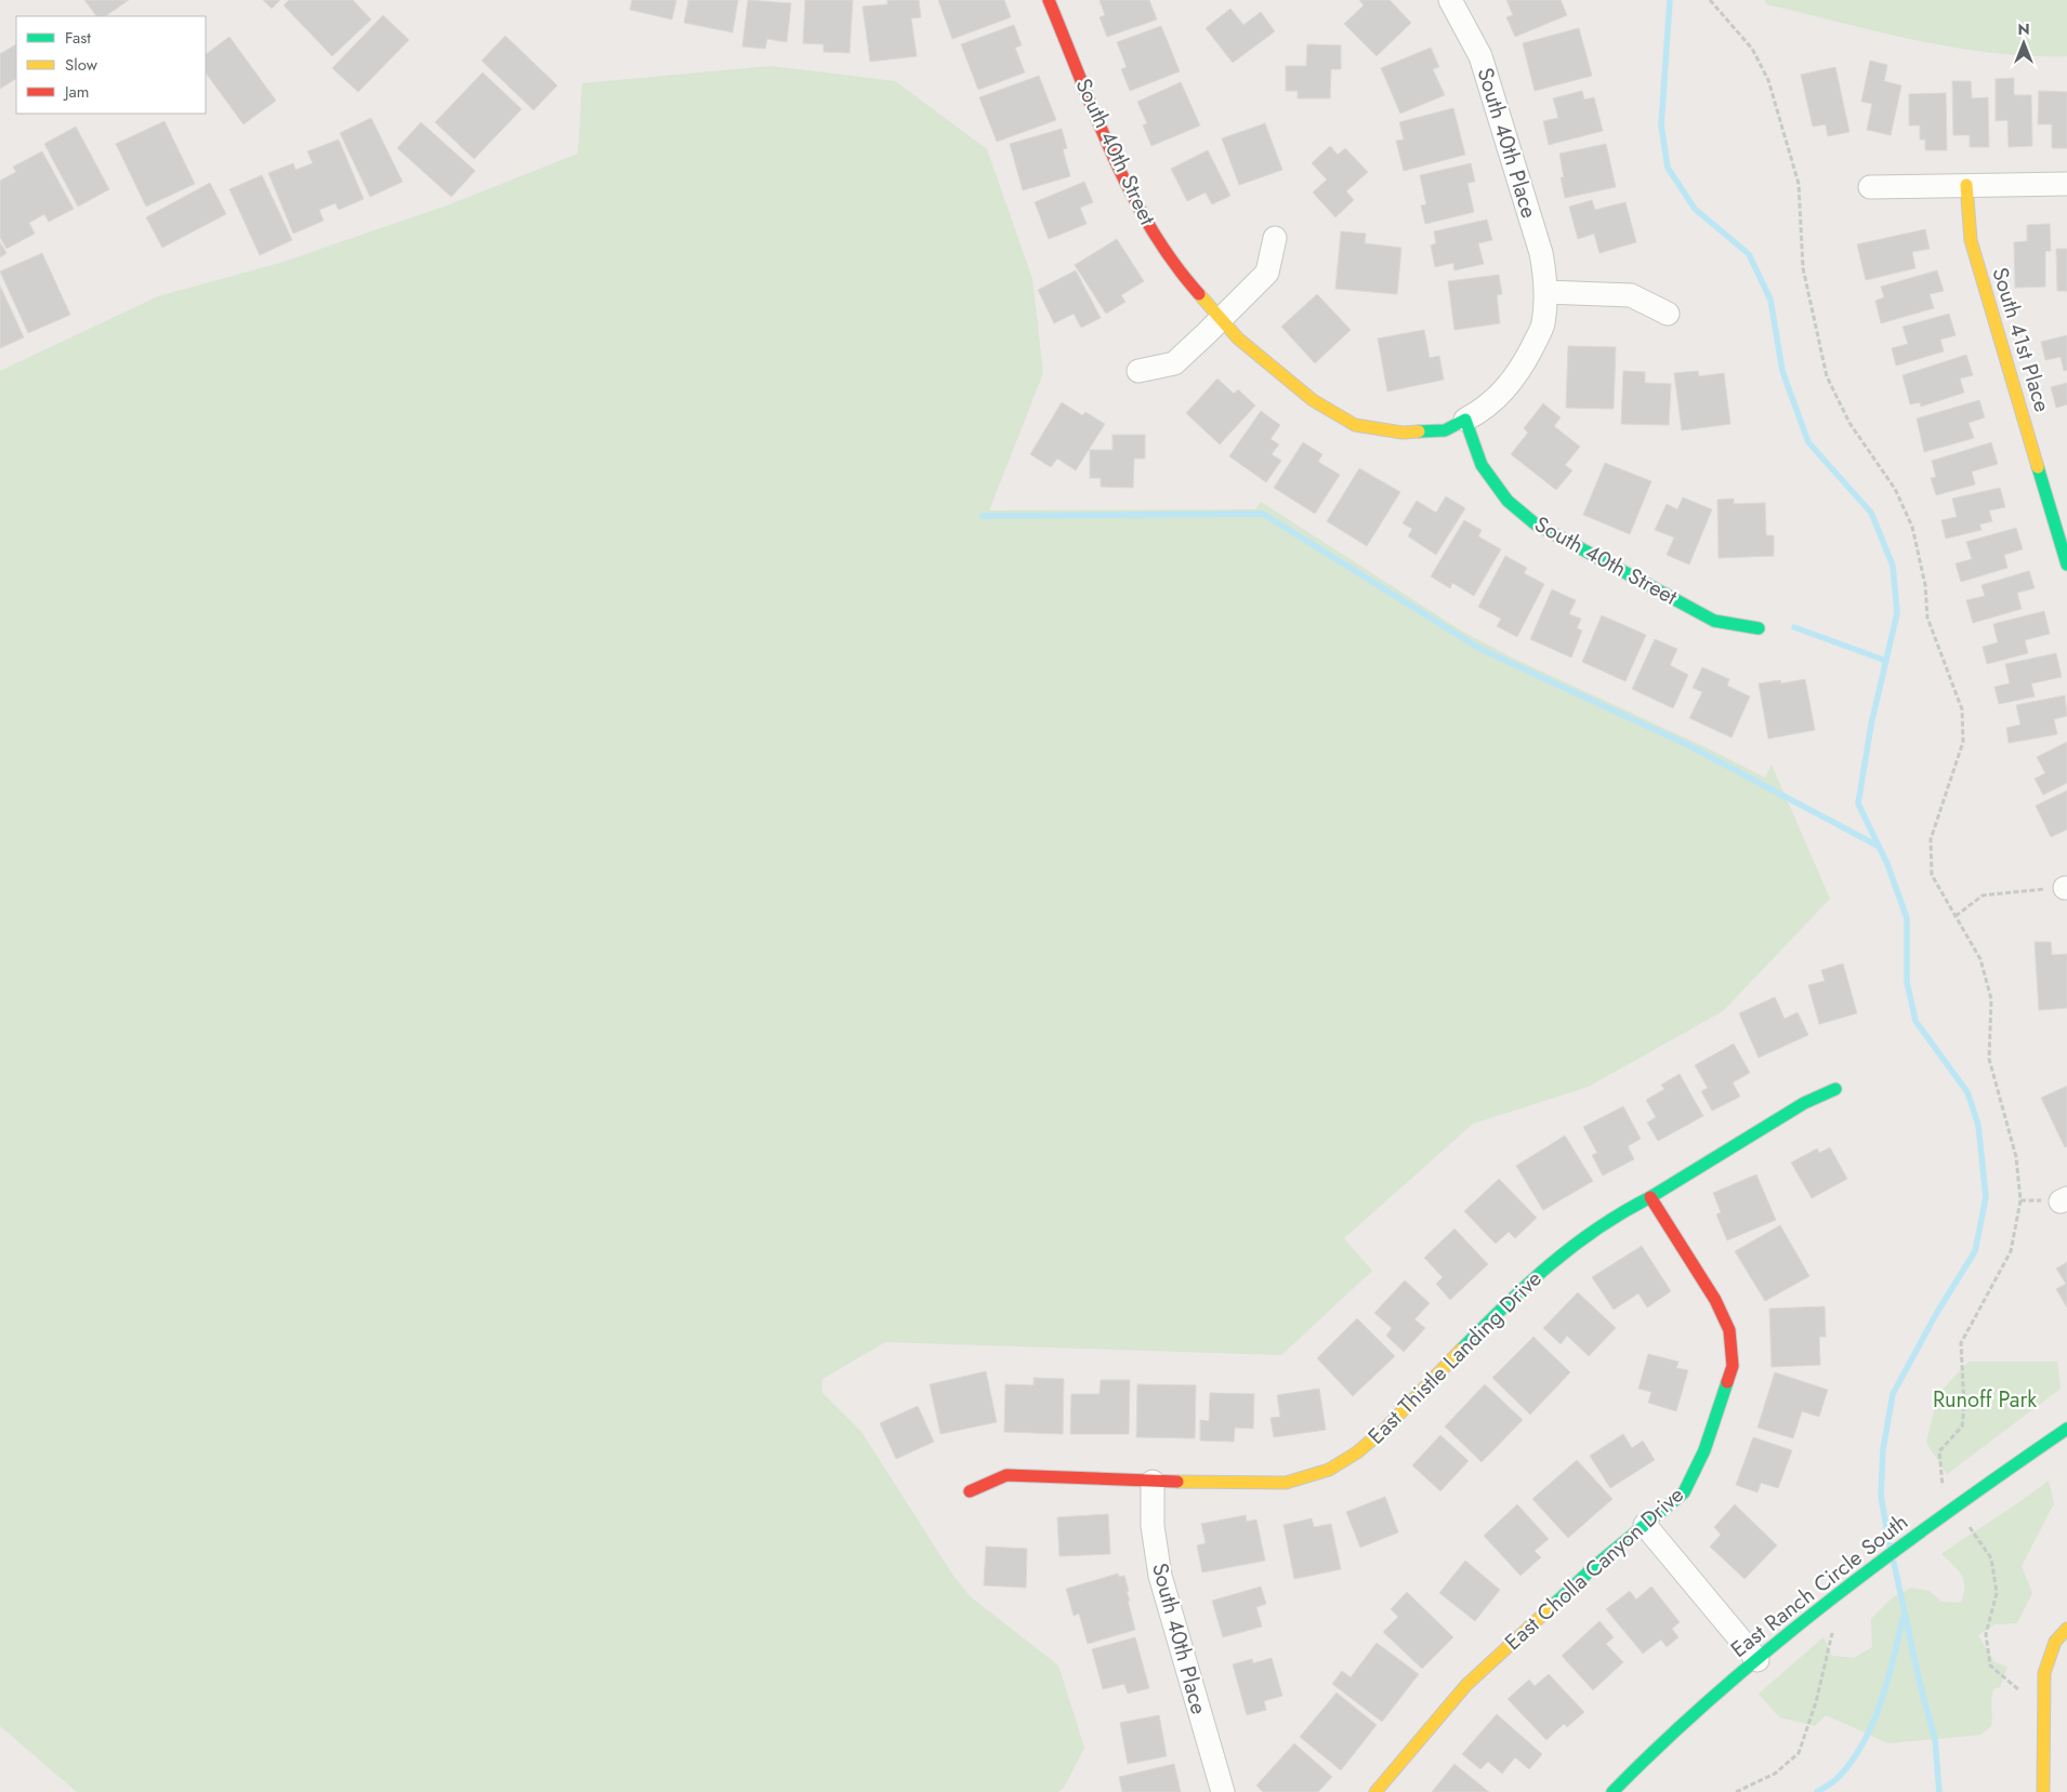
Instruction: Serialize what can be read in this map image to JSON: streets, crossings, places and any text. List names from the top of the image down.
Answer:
{
  "streets": {
    "street": [
      "South 40th Place",
      "South 40th Street",
      "South 41st Place",
      "East Thistle Landing Drive",
      "East Cholla Canyon Drive",
      "East Ranch Circle South"
    ]
  },
  "crossings": [
    ["South 40th Place", "South 40th Street"],
    ["South 40th Place", "East Thistle Landing Drive"],
    ["East Thistle Landing Drive", "East Cholla Canyon Drive"]
  ],
  "parks": ["Runoff Park"],
  "legend": ["Fast", "Slow", "Jam"],
  "north": "top"
}
